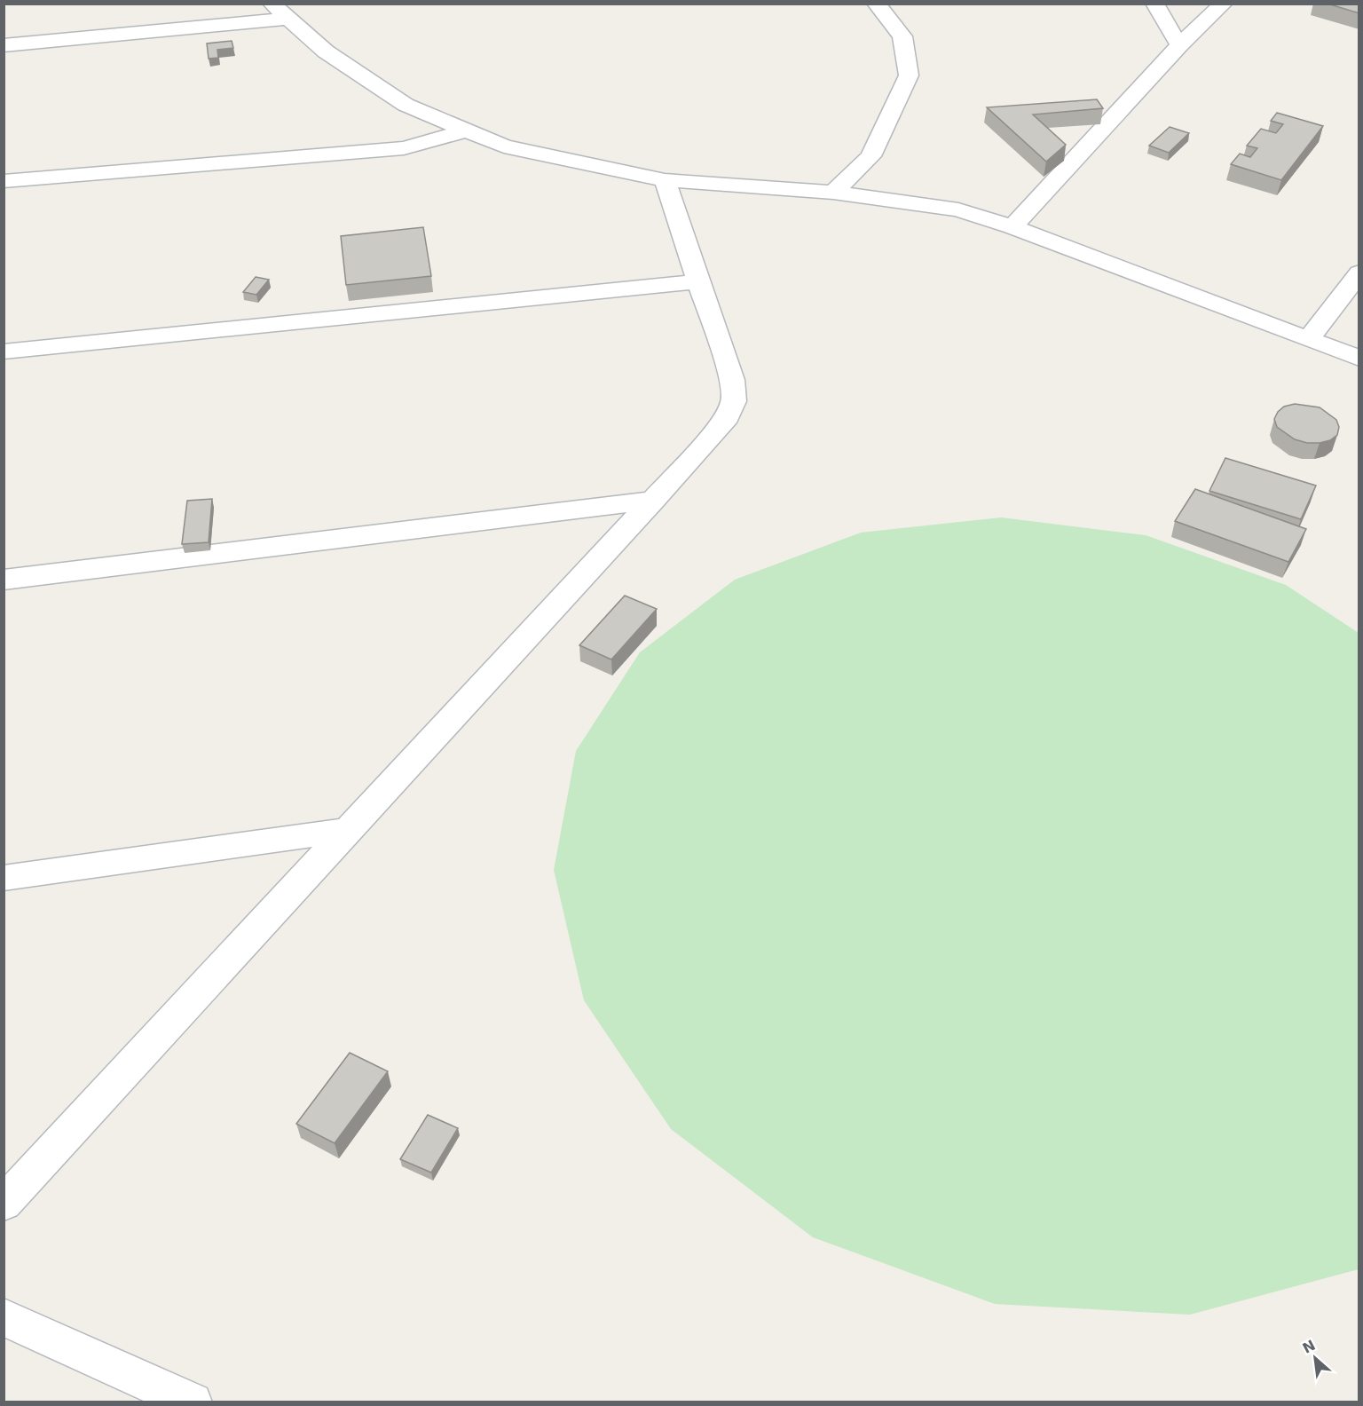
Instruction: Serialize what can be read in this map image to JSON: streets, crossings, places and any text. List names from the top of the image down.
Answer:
{
  "north": "top left"
}
